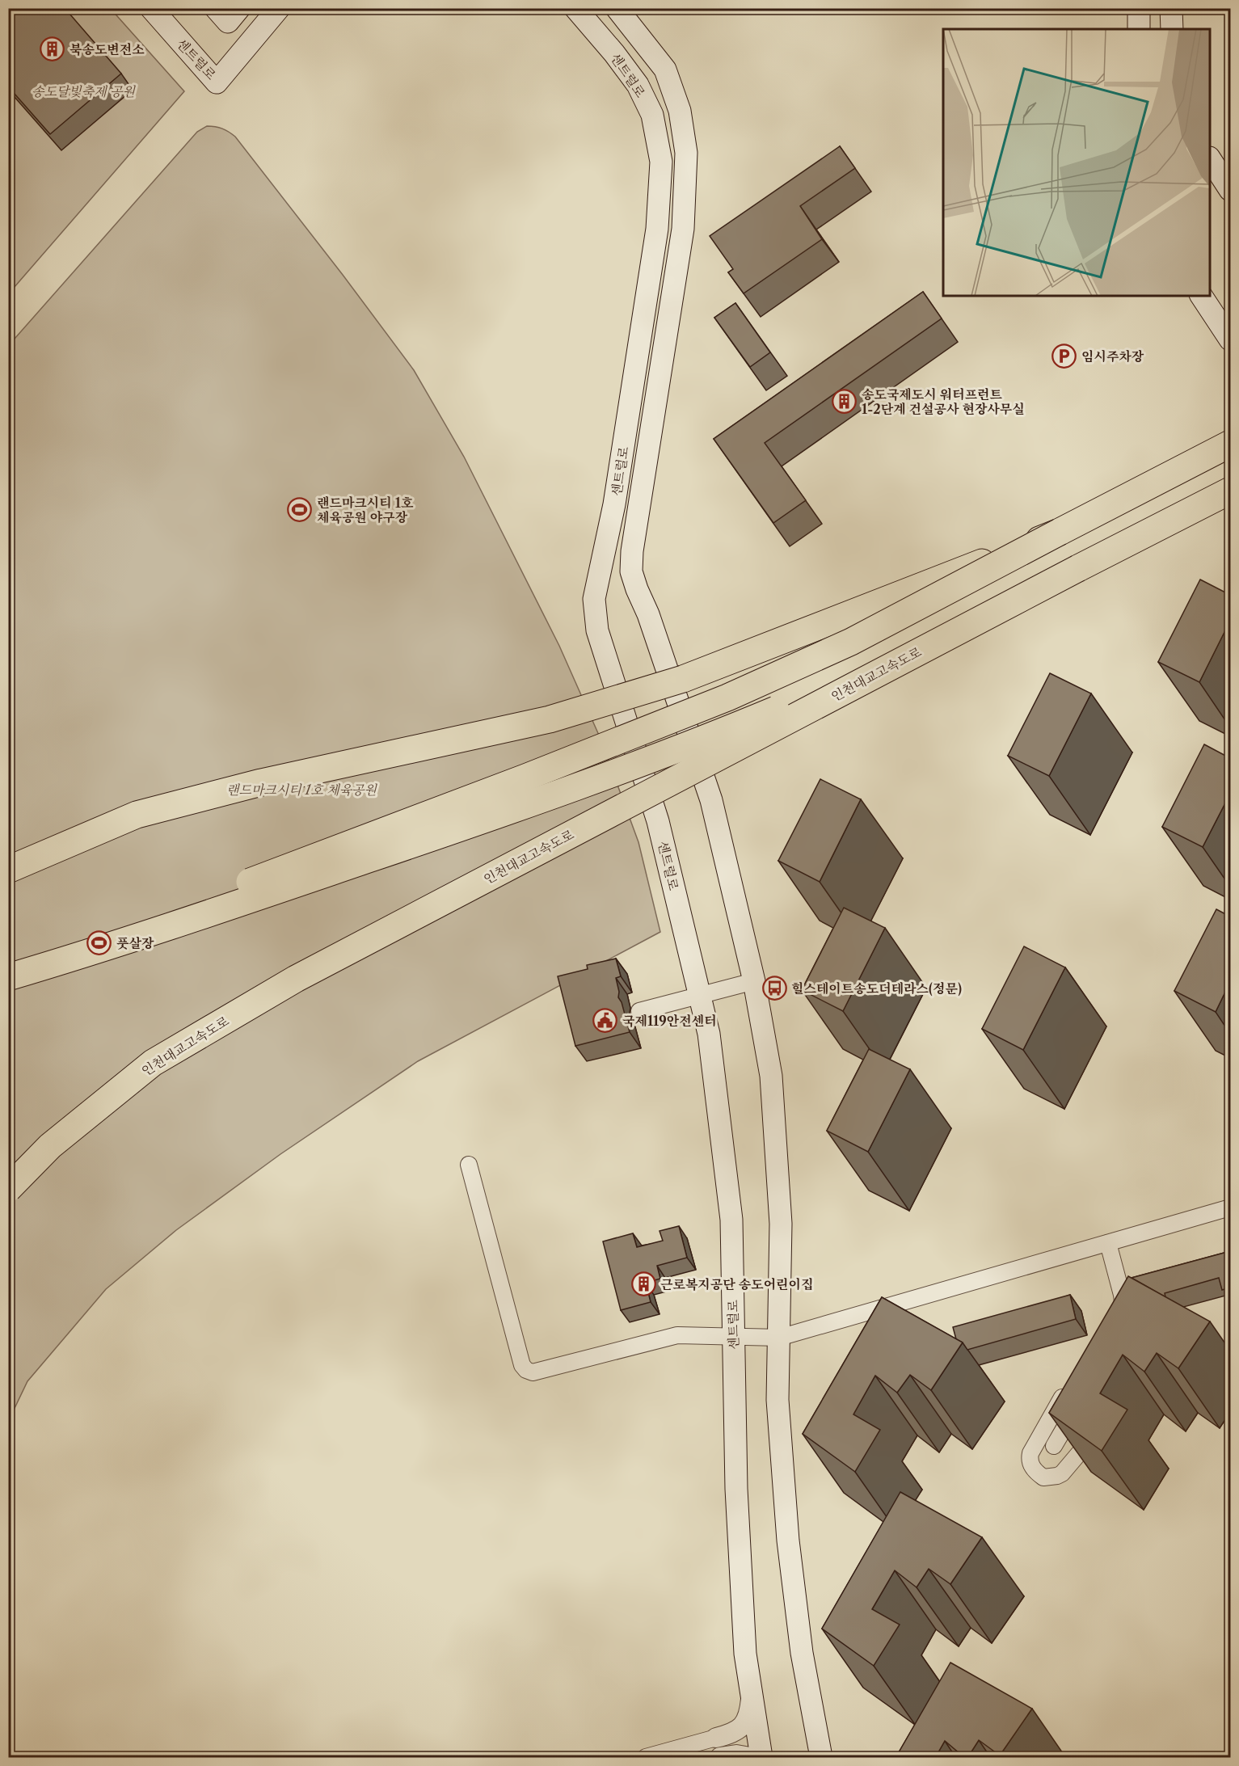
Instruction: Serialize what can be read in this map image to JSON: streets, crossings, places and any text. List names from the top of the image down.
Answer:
{
  "streets": {
    "highway": ["인천대교고속도로"],
    "main road": ["센트럴로"]
  },
  "parks": ["송도달빛축제 공원", "랜드마크시티 1호 체육공원"],
  "places": {
    "building": ["북송도변전소", "송도국제도시 워터프런트 1-2단계 건설공사 현장사무실", "근로복지공단 송도어린이집"],
    "parking": ["임시주차장"],
    "sports": ["랜드마크시티 1호 체육공원 야구장", "풋살장"],
    "bus stop": ["힐스테이트송도더테라스(정문)"],
    "public building": ["국제119안전센터"]
  }
}
